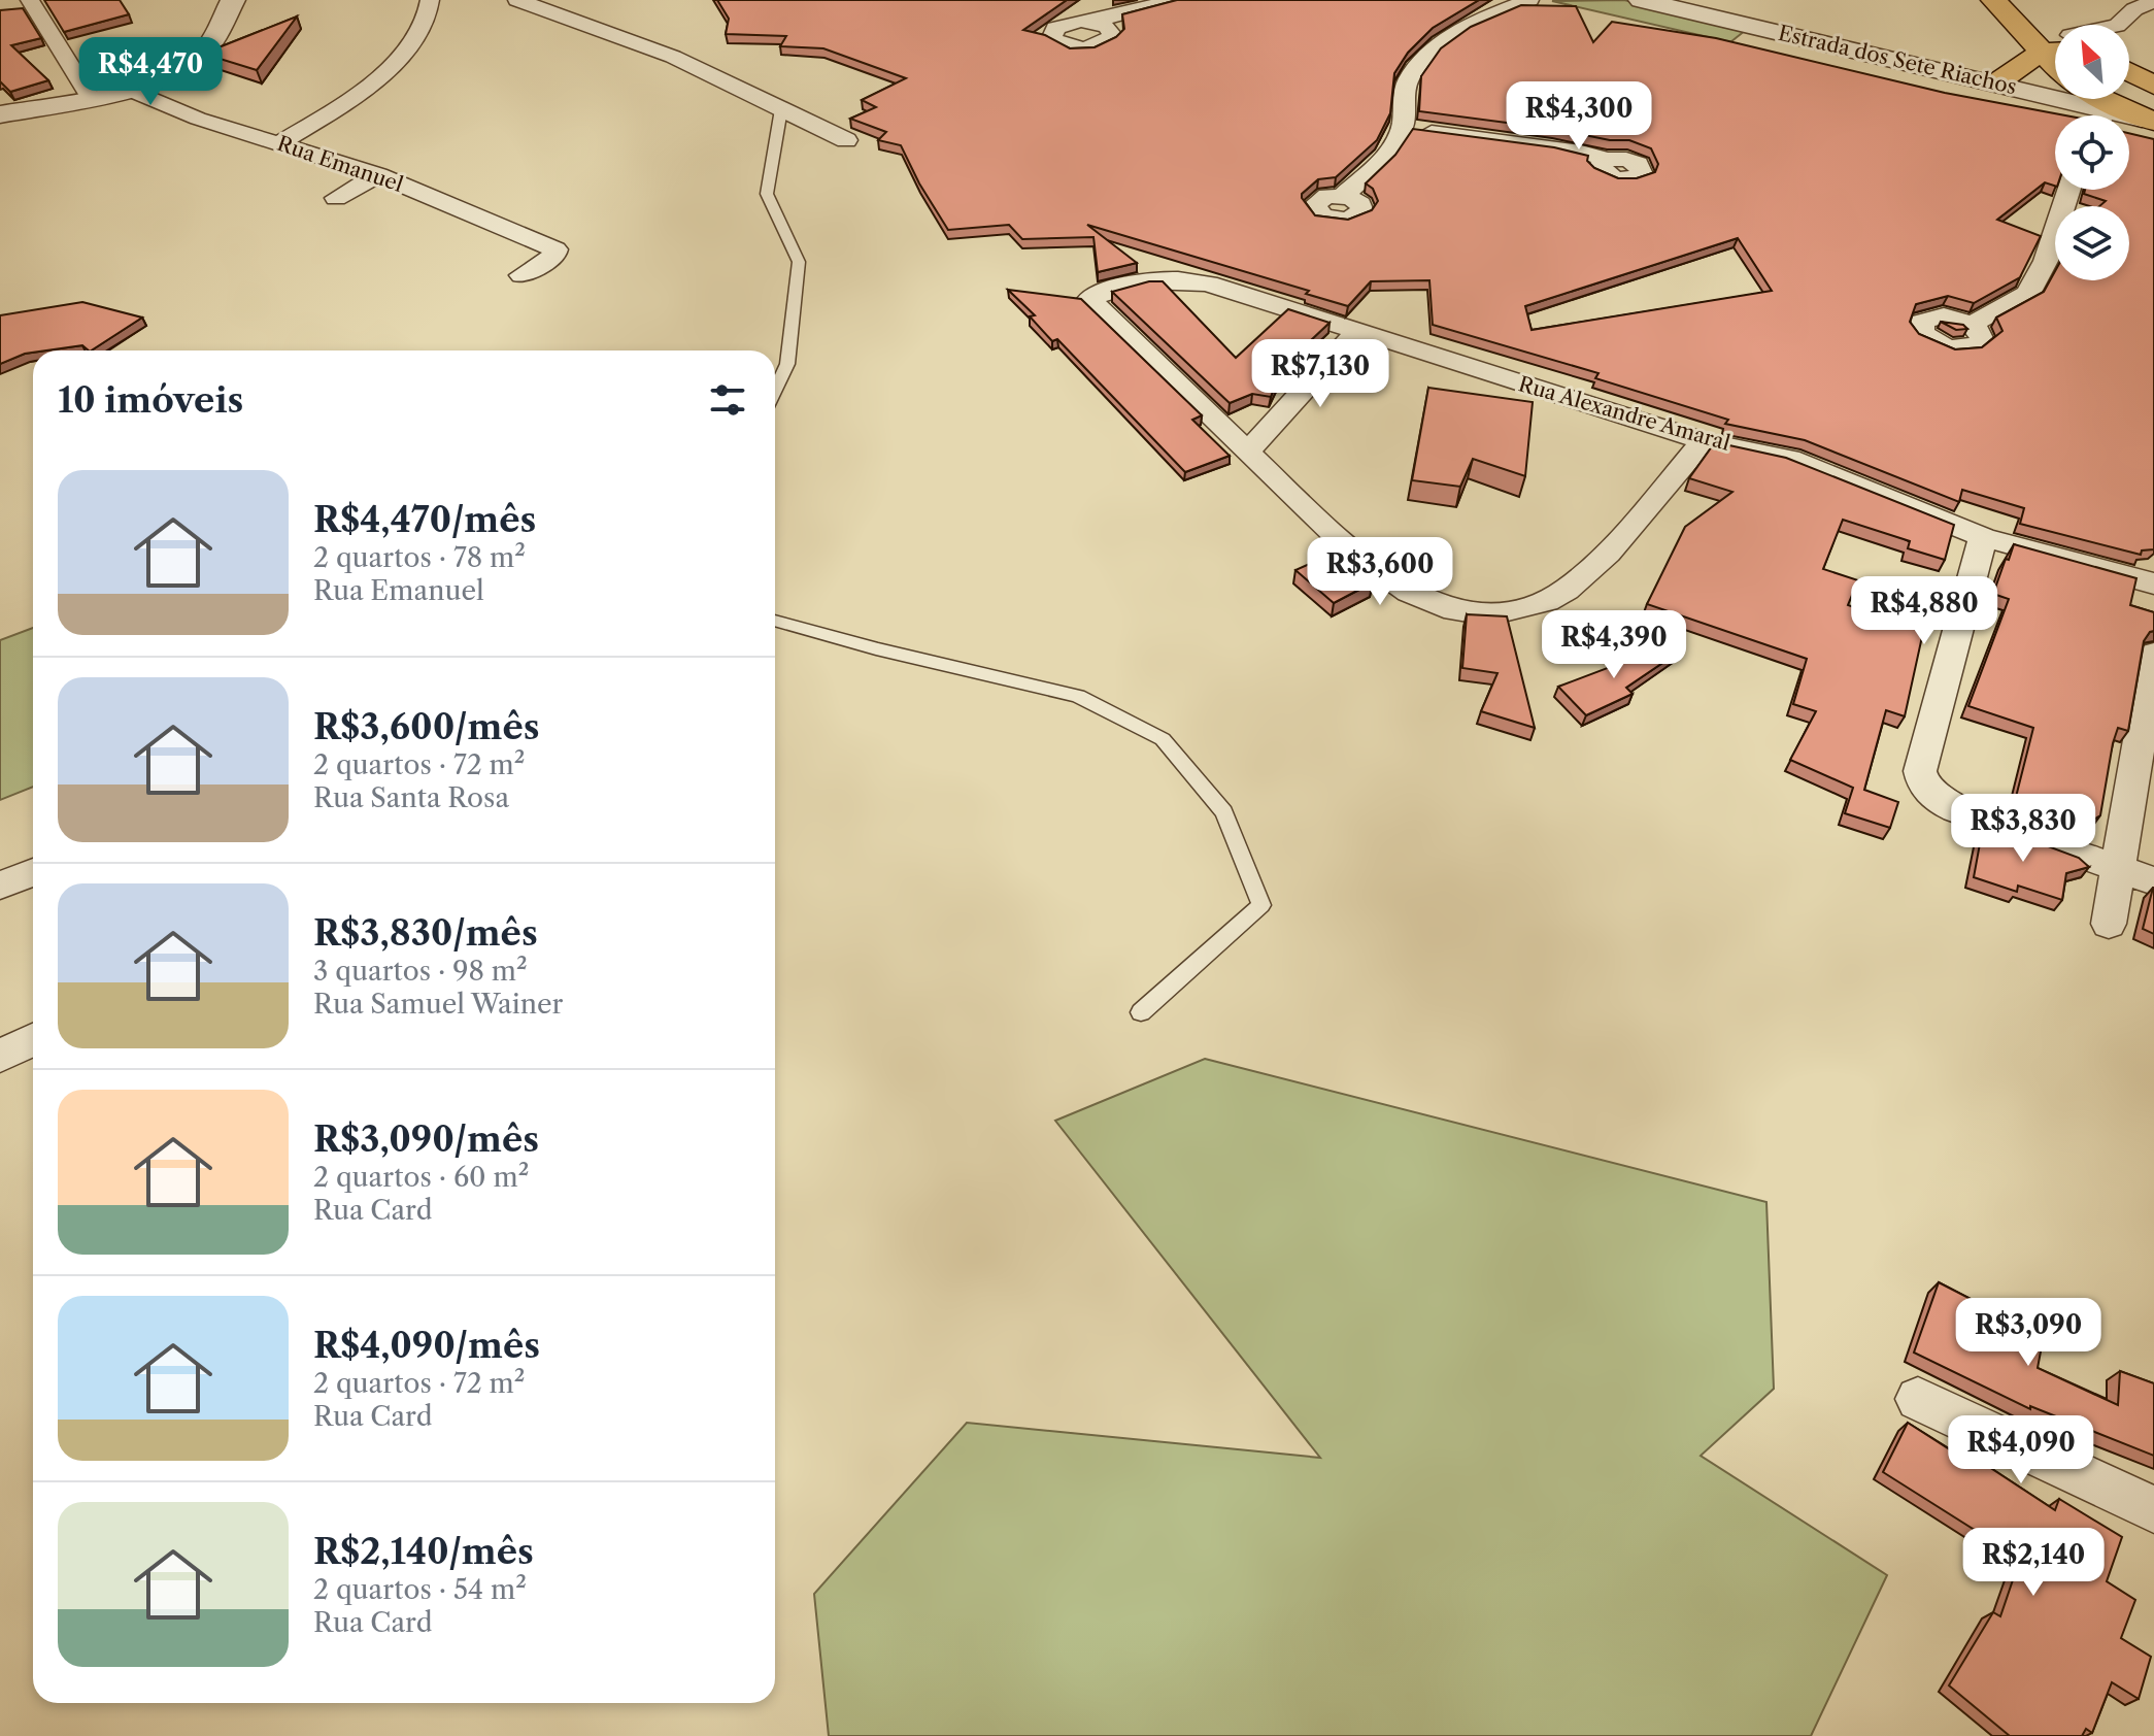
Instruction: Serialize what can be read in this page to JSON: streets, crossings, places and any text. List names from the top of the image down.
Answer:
{
  "streets": {
    "street": ["Estrada dos Sete Riachos", "Rua Emanuel", "Rua Alexandre Amaral"]
  },
  "north": "top left",
  "page": {
    "price": [
      "R$4,470",
      "R$4,300",
      "R$7,130",
      "R$3,600",
      "R$4,880",
      "R$4,390",
      "R$3,830",
      "R$3,090",
      "R$4,090",
      "R$2,140"
    ],
    "heading": "10 imóveis",
    "list": [
      {
        "name": "R$4,470/mês",
        "note": "2 quartos · 78 m² · Rua Emanuel"
      },
      {
        "name": "R$3,600/mês",
        "note": "2 quartos · 72 m² · Rua Santa Rosa"
      },
      {
        "name": "R$3,830/mês",
        "note": "3 quartos · 98 m² · Rua Samuel Wainer"
      },
      {
        "name": "R$3,090/mês",
        "note": "2 quartos · 60 m² · Rua Card"
      },
      {
        "name": "R$4,090/mês",
        "note": "2 quartos · 72 m² · Rua Card"
      },
      {
        "name": "R$2,140/mês",
        "note": "2 quartos · 54 m² · Rua Card"
      }
    ]
  }
}
